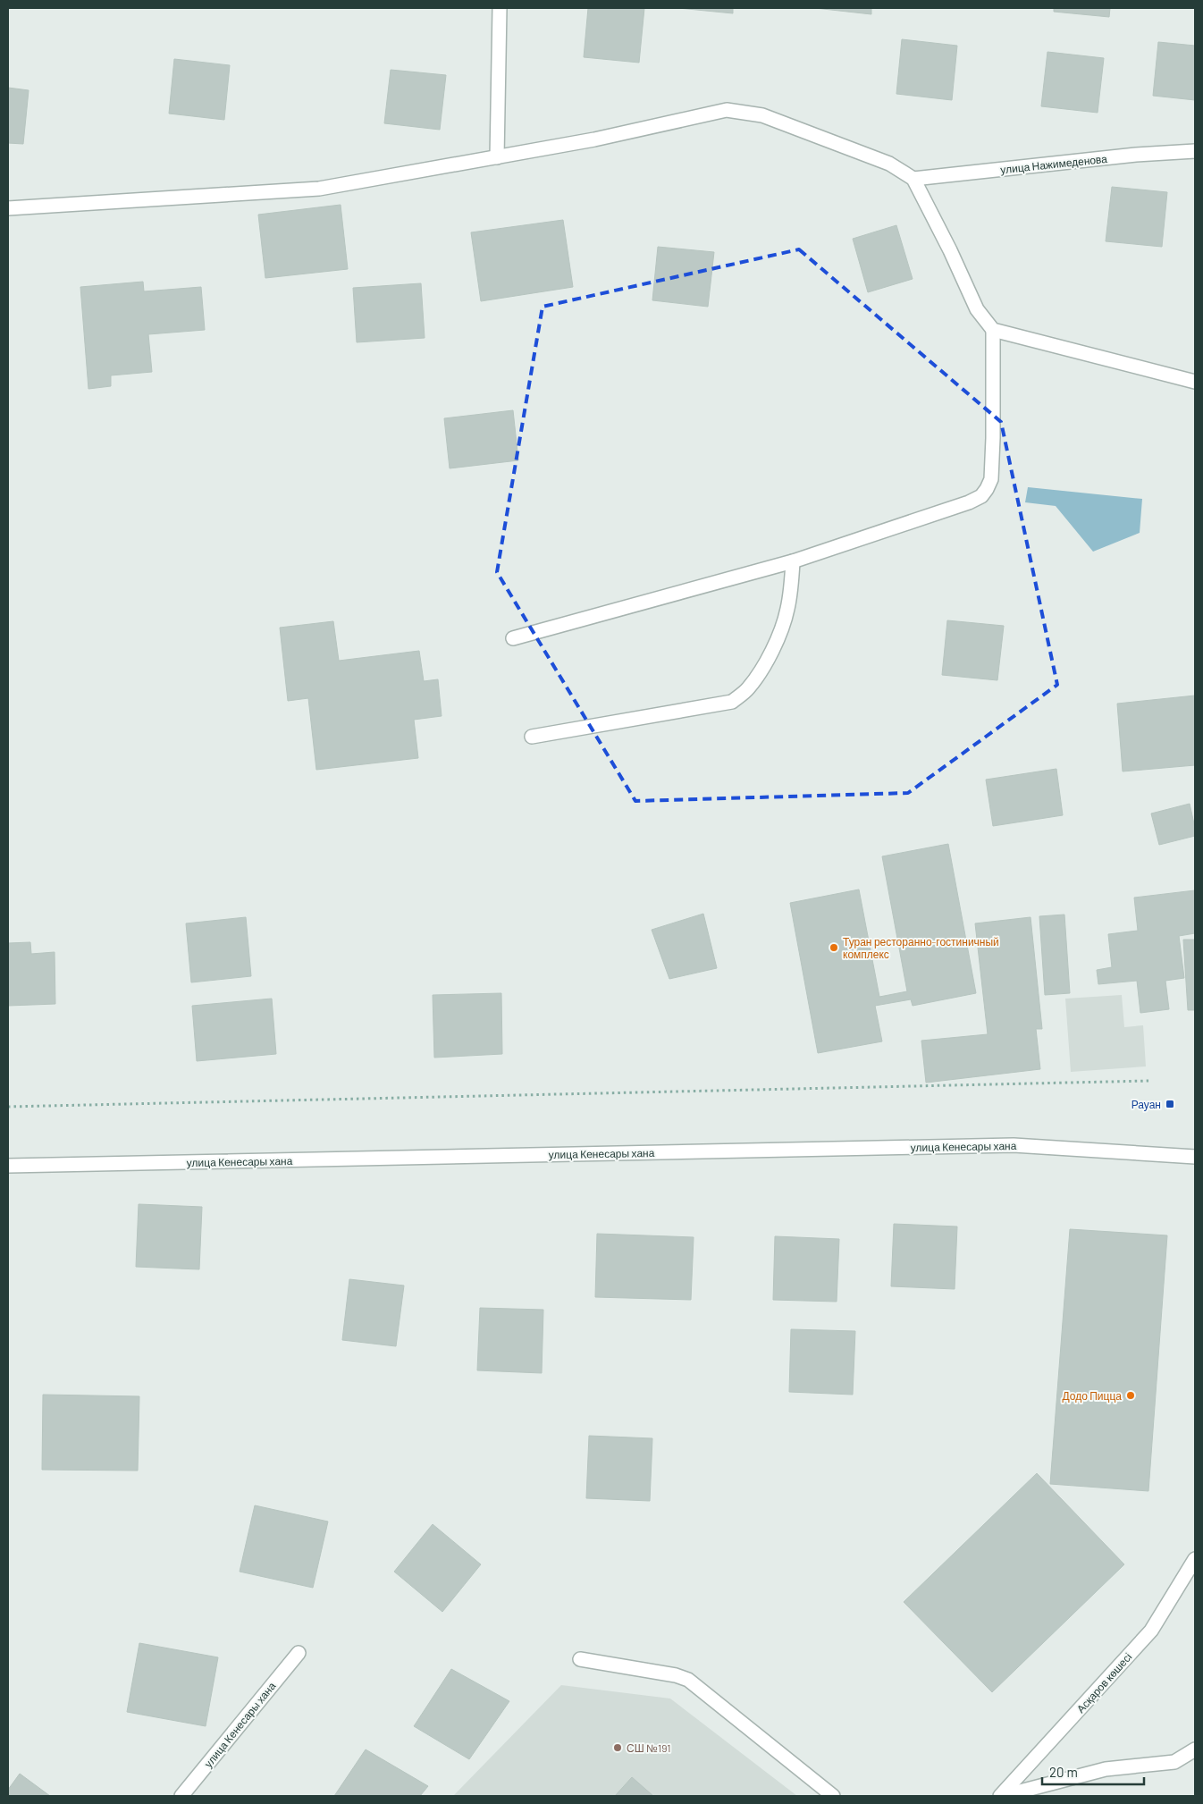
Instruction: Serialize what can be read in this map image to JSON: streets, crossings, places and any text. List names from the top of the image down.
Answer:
{
  "streets": {
    "street": ["улица Нажимеденова", "улица Кенесары хана", "Асқаров көшесі"]
  },
  "places": {
    "other": ["Туран ресторанно-гостиничный комплекс", "Додо Пицца", "СШ №191"],
    "transit": ["Рауан"]
  },
  "scale_bar": "20 m"
}
